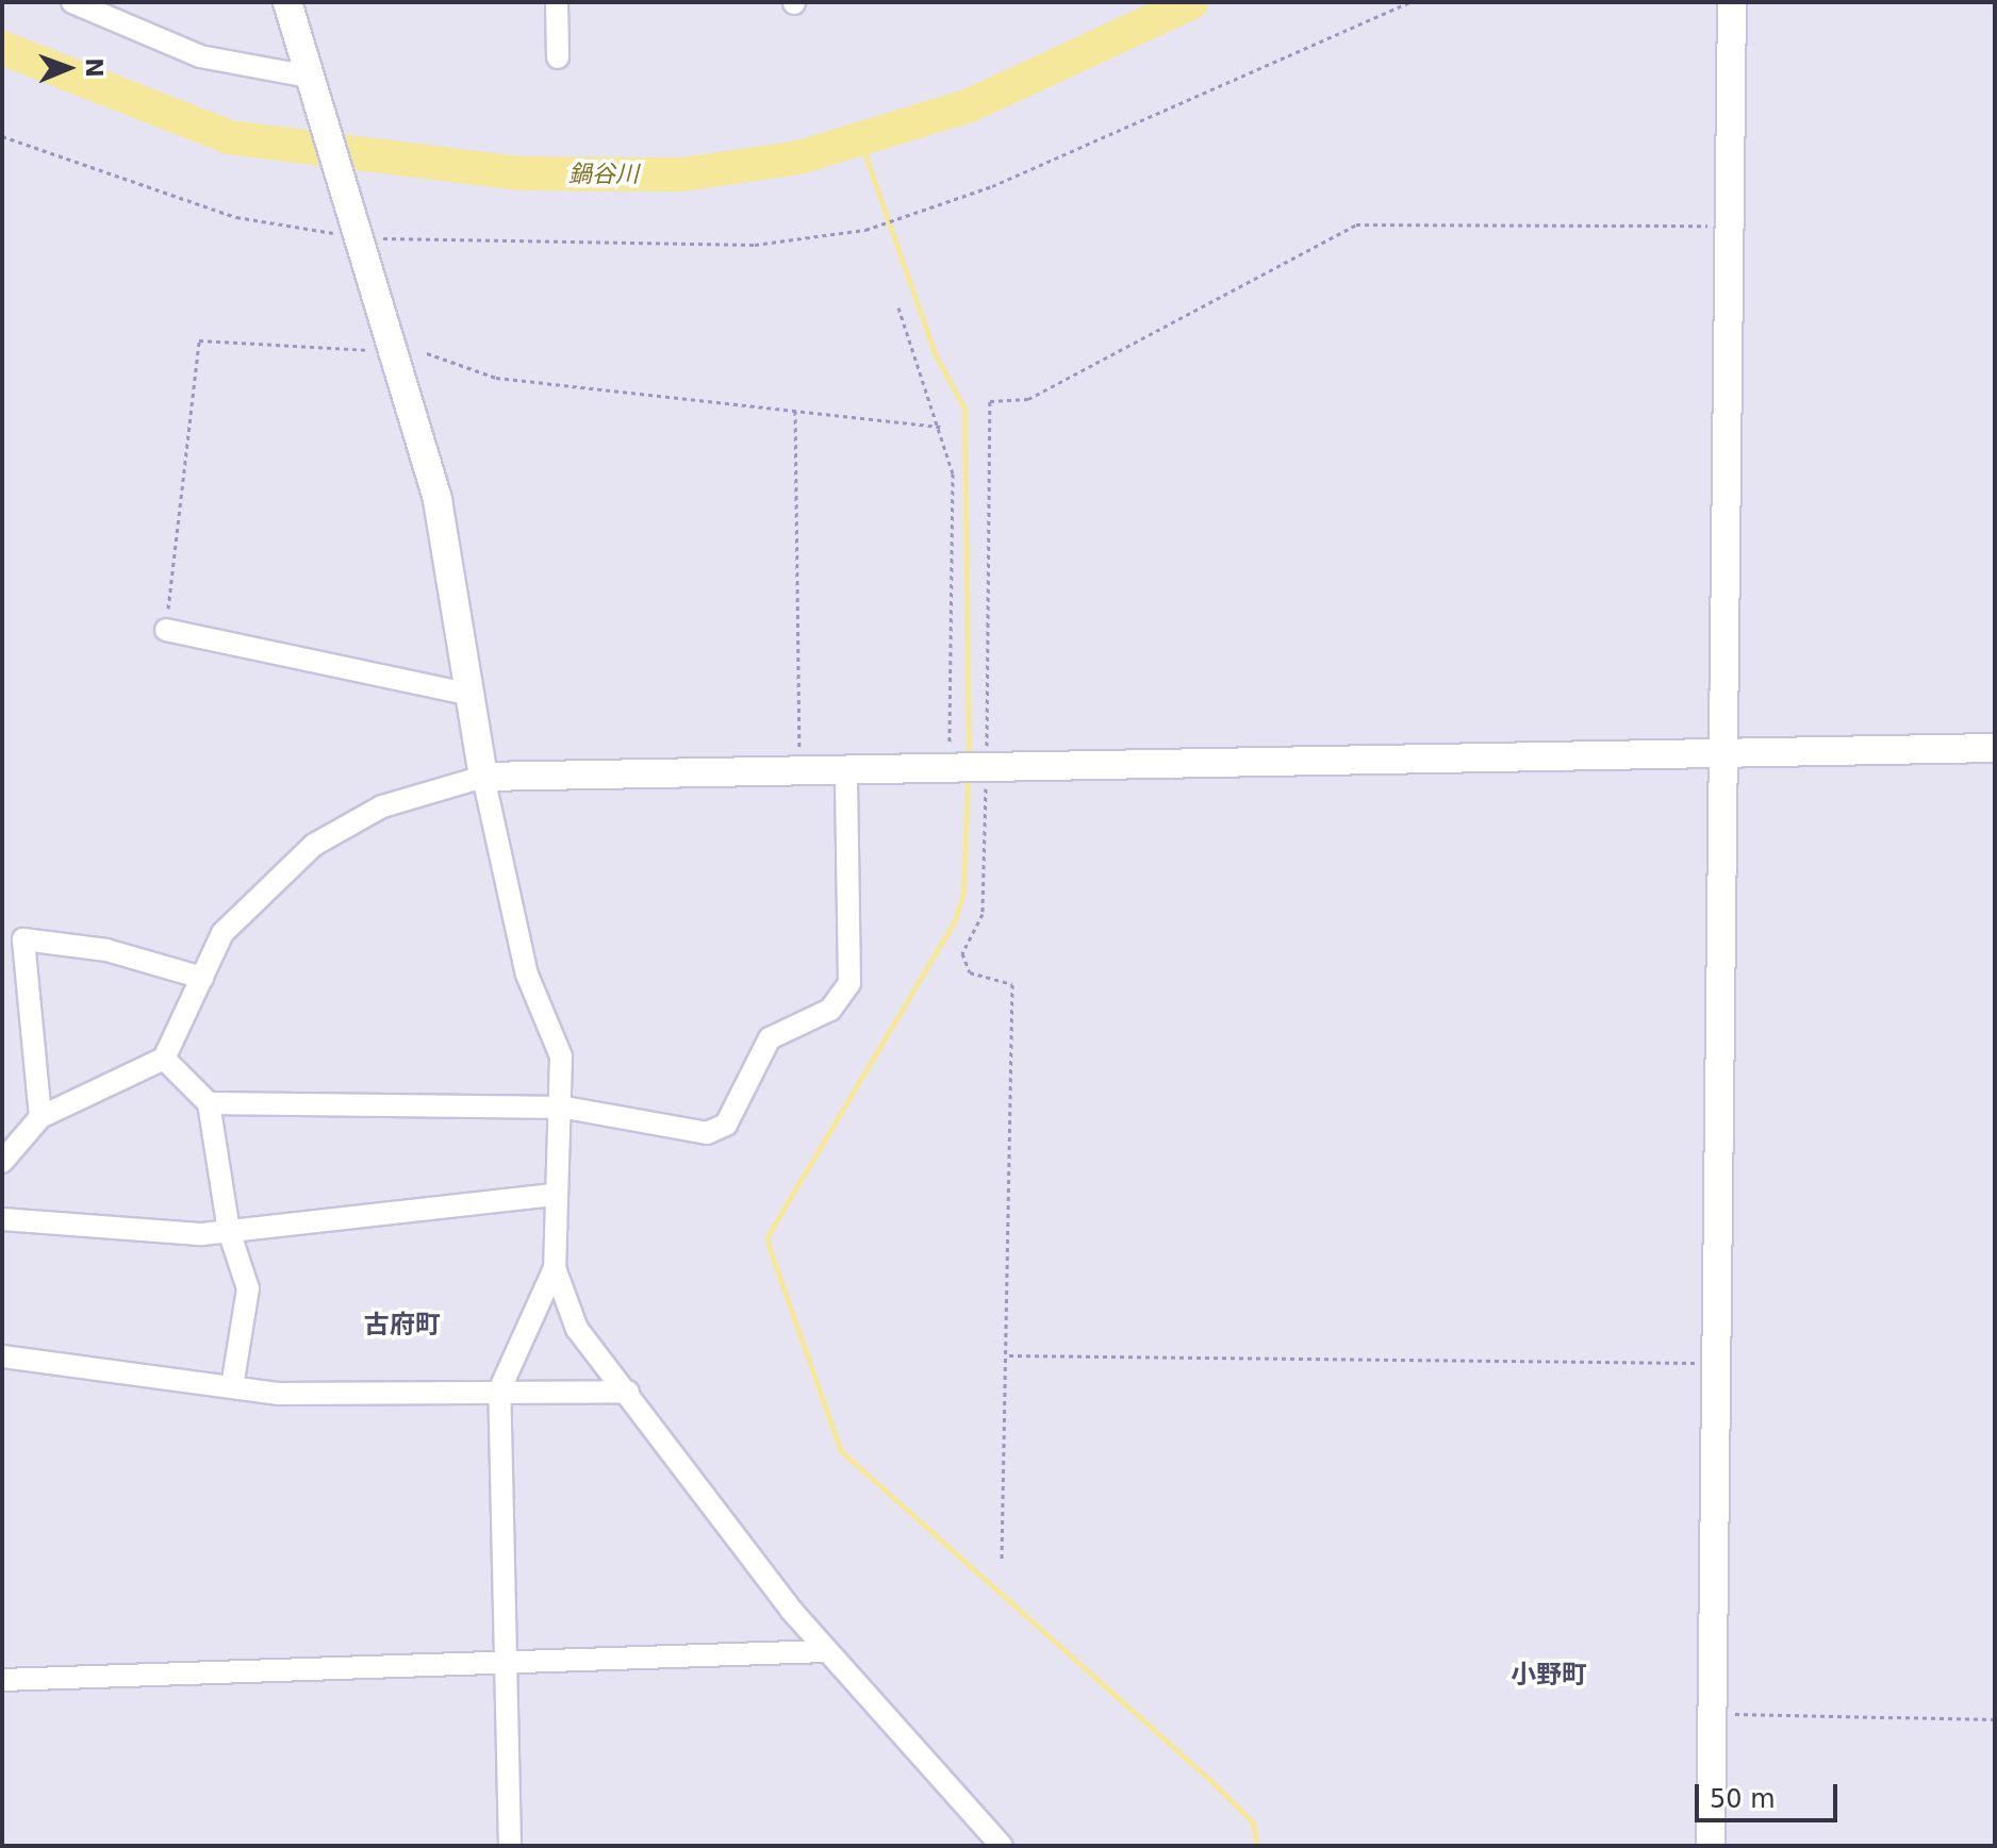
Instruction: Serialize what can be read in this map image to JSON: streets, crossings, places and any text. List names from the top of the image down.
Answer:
{
  "districts": ["古府町", "小野町"],
  "water": ["鍋谷川"],
  "scale_bar": "50 m",
  "north": "right"
}
